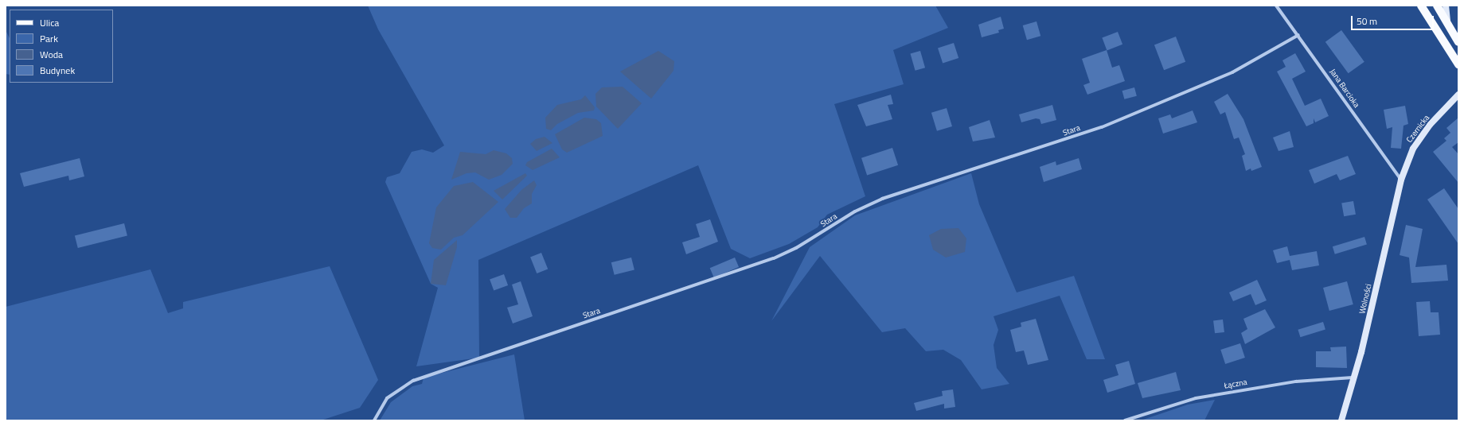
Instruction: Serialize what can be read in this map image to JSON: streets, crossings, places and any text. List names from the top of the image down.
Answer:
{
  "streets": {
    "street": [
      "Jana Barcioka",
      "Czernicka",
      "Stara",
      "Wolności",
      "Łączna"
    ]
  },
  "crossings": [
    ["Jana Barcioka", "Czernicka"],
    ["Jana Barcioka", "Stara"],
    ["Jana Barcioka", "Wolności"],
    ["Czernicka", "Wolności"],
    ["Wolności", "Łączna"]
  ],
  "legend": [
    "Ulica",
    "Park",
    "Woda",
    "Budynek"
  ],
  "scale_bar": "50 m"
}
